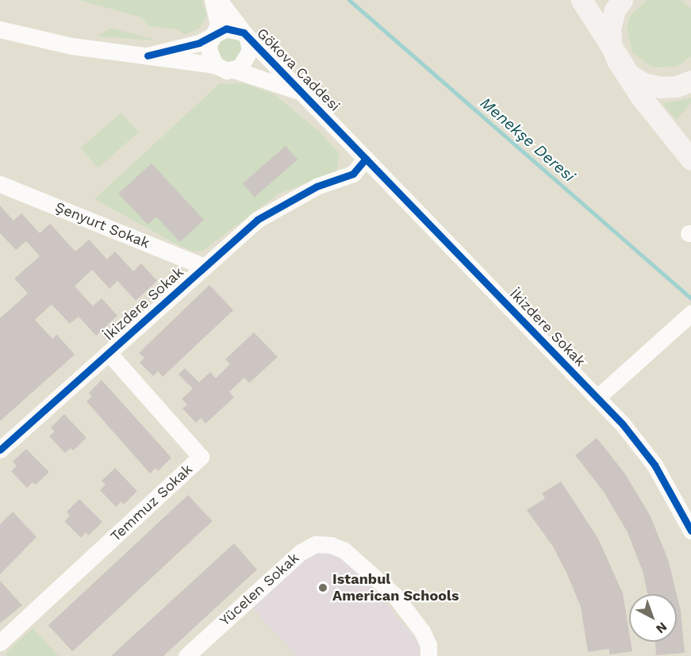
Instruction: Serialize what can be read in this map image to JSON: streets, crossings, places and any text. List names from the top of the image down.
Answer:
{
  "streets": {
    "street": [
      "Gökova Caddesi",
      "Şenyurt Sokak",
      "İkizdere Sokak",
      "Temmuz Sokak",
      "Yücelen Sokak"
    ]
  },
  "crossings": [
    ["Gökova Caddesi", "İkizdere Sokak"],
    ["Şenyurt Sokak", "İkizdere Sokak"],
    ["İkizdere Sokak", "Temmuz Sokak"]
  ],
  "water": ["Menekşe Deresi"],
  "places": ["Istanbul American Schools"],
  "north": "bottom right"
}
